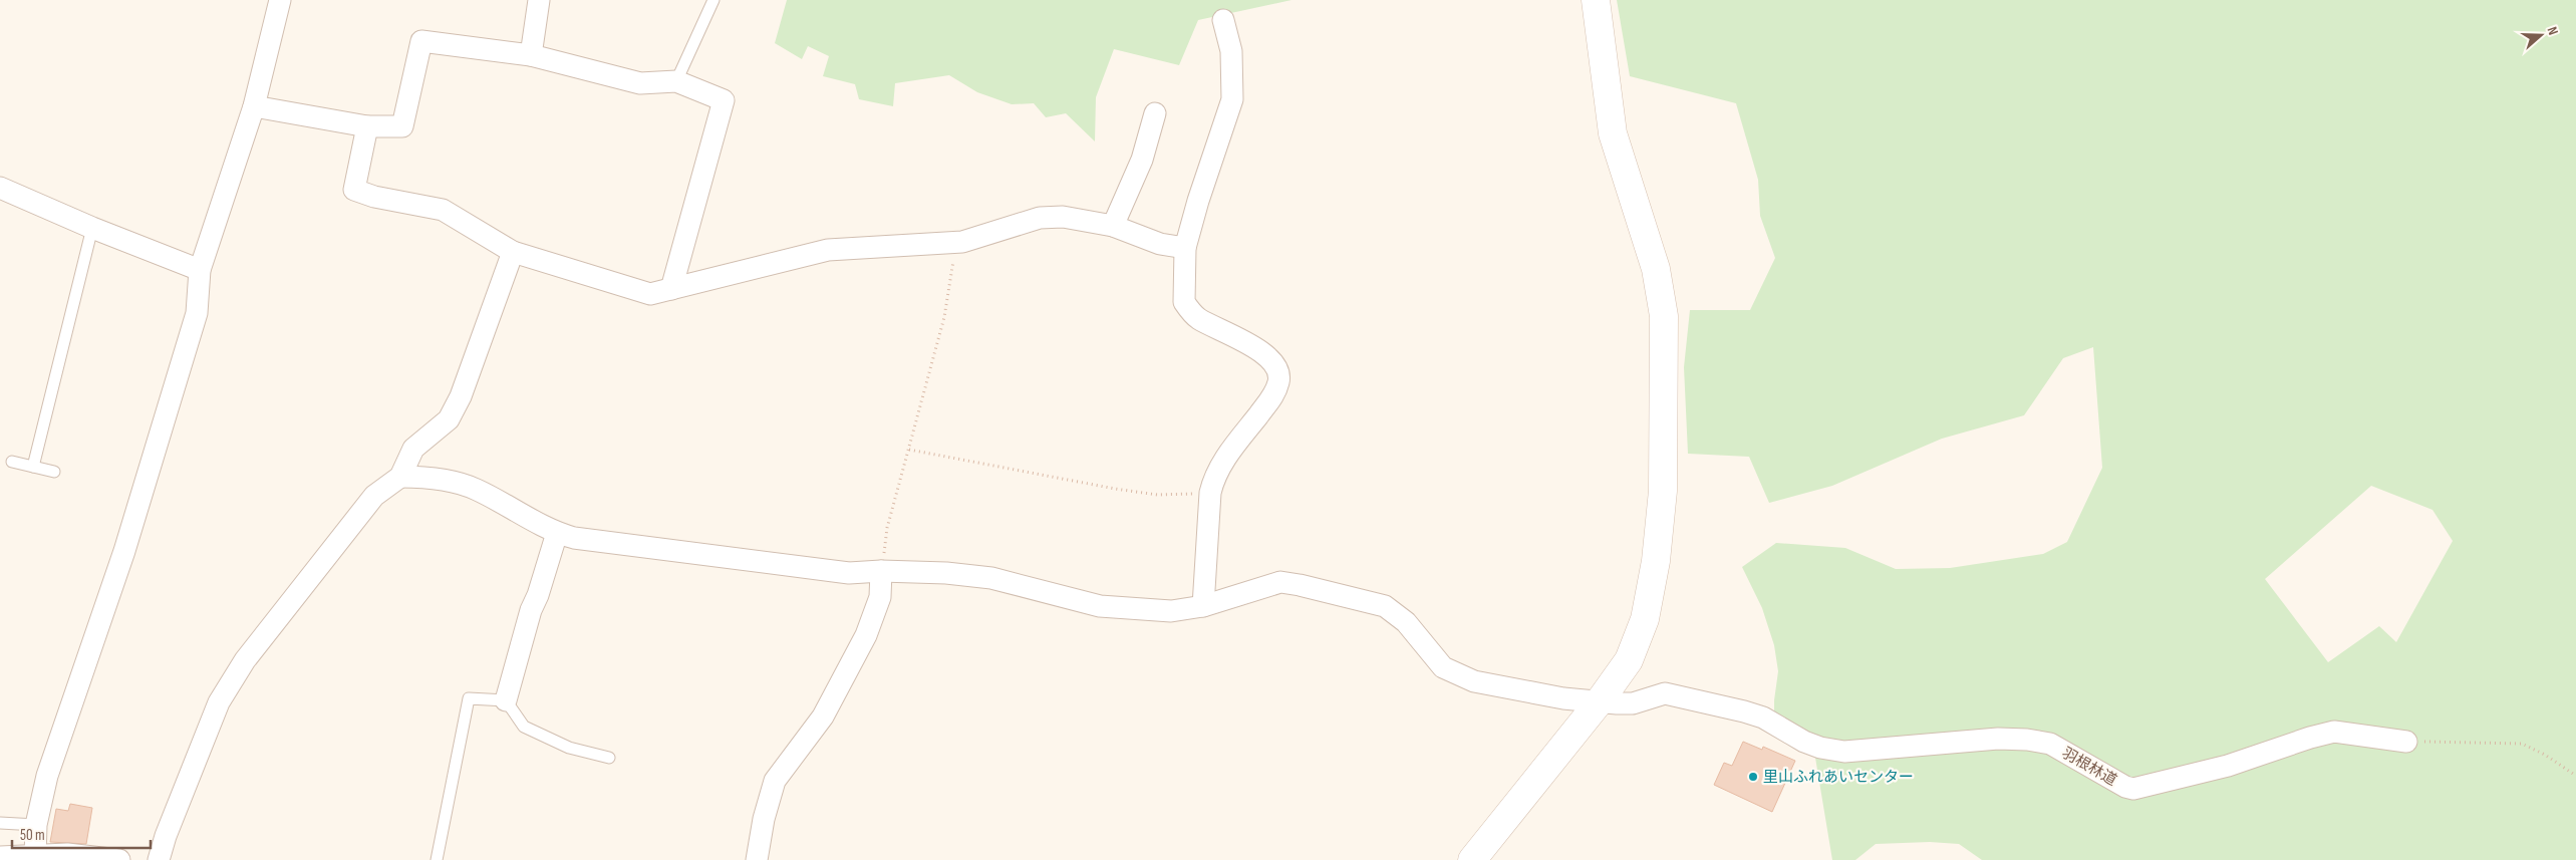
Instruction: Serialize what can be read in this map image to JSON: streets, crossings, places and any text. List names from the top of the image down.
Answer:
{
  "streets": {
    "street": ["羽根林道"]
  },
  "places": ["里山ふれあいセンター"],
  "scale_bar": "50 m",
  "north": "right"
}
